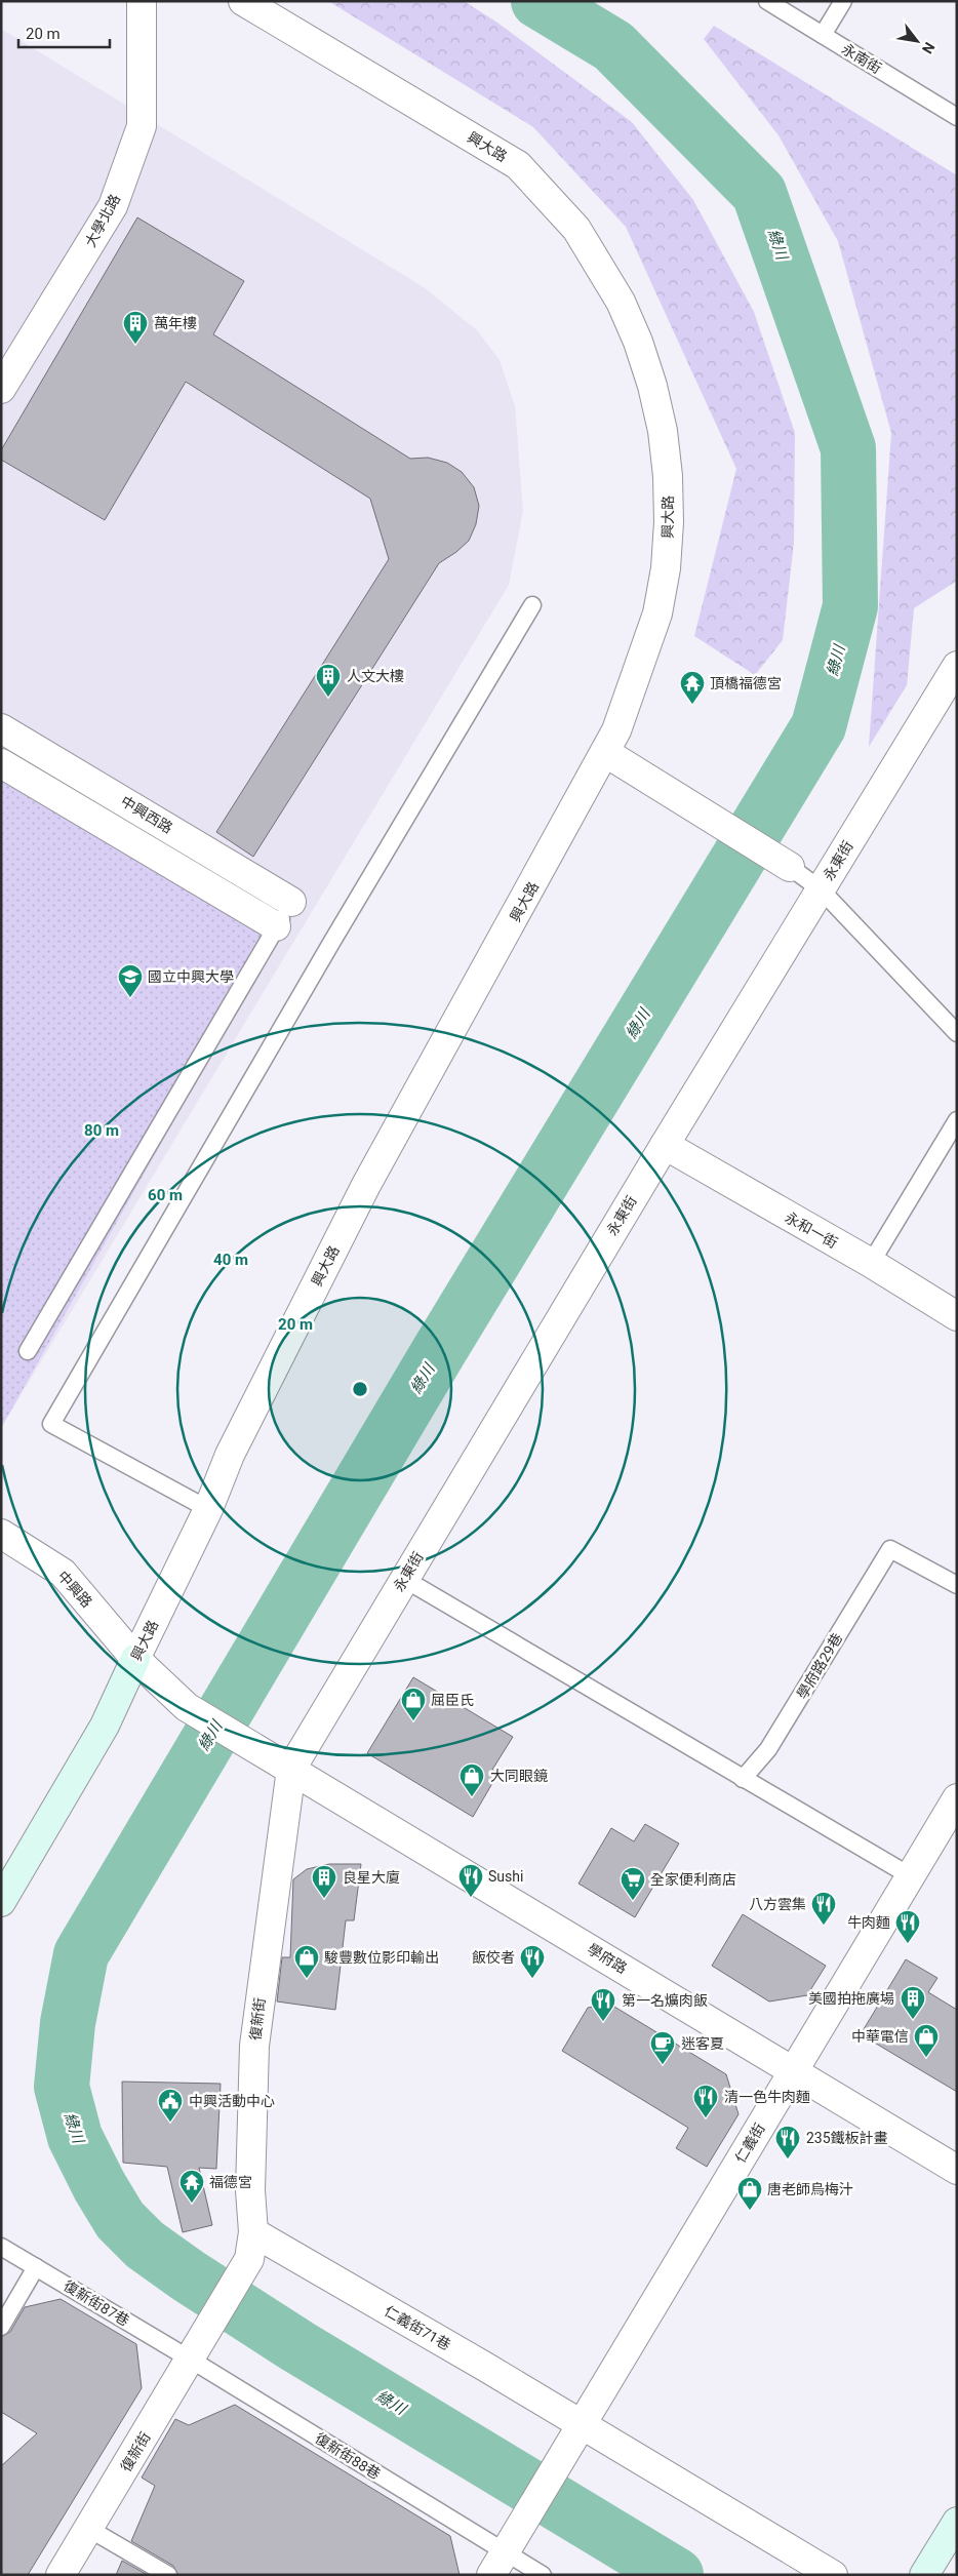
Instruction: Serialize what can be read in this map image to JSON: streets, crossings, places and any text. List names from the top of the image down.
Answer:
{
  "streets": {
    "street": [
      "興大路",
      "大學北路",
      "中興西路",
      "永東街",
      "永和一街",
      "中興路",
      "學府路",
      "復新街",
      "仁義街",
      "仁義街71巷"
    ],
    "lane": [
      "永南街",
      "學府路29巷",
      "復新街87巷",
      "復新街88巷"
    ]
  },
  "crossings": [
    ["興大路", "中興路"],
    ["興大路", "學府路"],
    ["永東街", "永和一街"],
    ["永東街", "學府路"],
    ["永東街", "復新街"],
    ["中興路", "學府路"],
    ["學府路", "復新街"],
    ["學府路", "仁義街"],
    ["復新街", "復新街87巷"],
    ["復新街", "仁義街71巷"],
    ["復新街", "復新街88巷"],
    ["仁義街", "仁義街71巷"],
    ["仁義街", "復新街88巷"],
    ["復新街87巷", "復新街88巷"]
  ],
  "water": ["綠川"],
  "places": {
    "building": [
      "萬年樓",
      "人文大樓",
      "良星大廈",
      "美國拍拖廣場"
    ],
    "temple": ["頂橋福德宮", "福德宮"],
    "school or university": ["國立中興大學"],
    "shop": [
      "屈臣氏",
      "大同眼鏡",
      "駿豐數位影印輸出",
      "中華電信",
      "唐老師烏梅汁"
    ],
    "restaurant": [
      "Sushi",
      "八方雲集",
      "牛肉麵",
      "飯佼者",
      "第一名爌肉飯",
      "清一色牛肉麵",
      "235鐵板計畫"
    ],
    "supermarket": ["全家便利商店"],
    "cafe": ["迷客夏"],
    "public building": ["中興活動中心"]
  },
  "scale_bar": "20 m",
  "north": "bottom right",
  "rings": [
    "80 m",
    "60 m",
    "40 m",
    "20 m"
  ]
}
